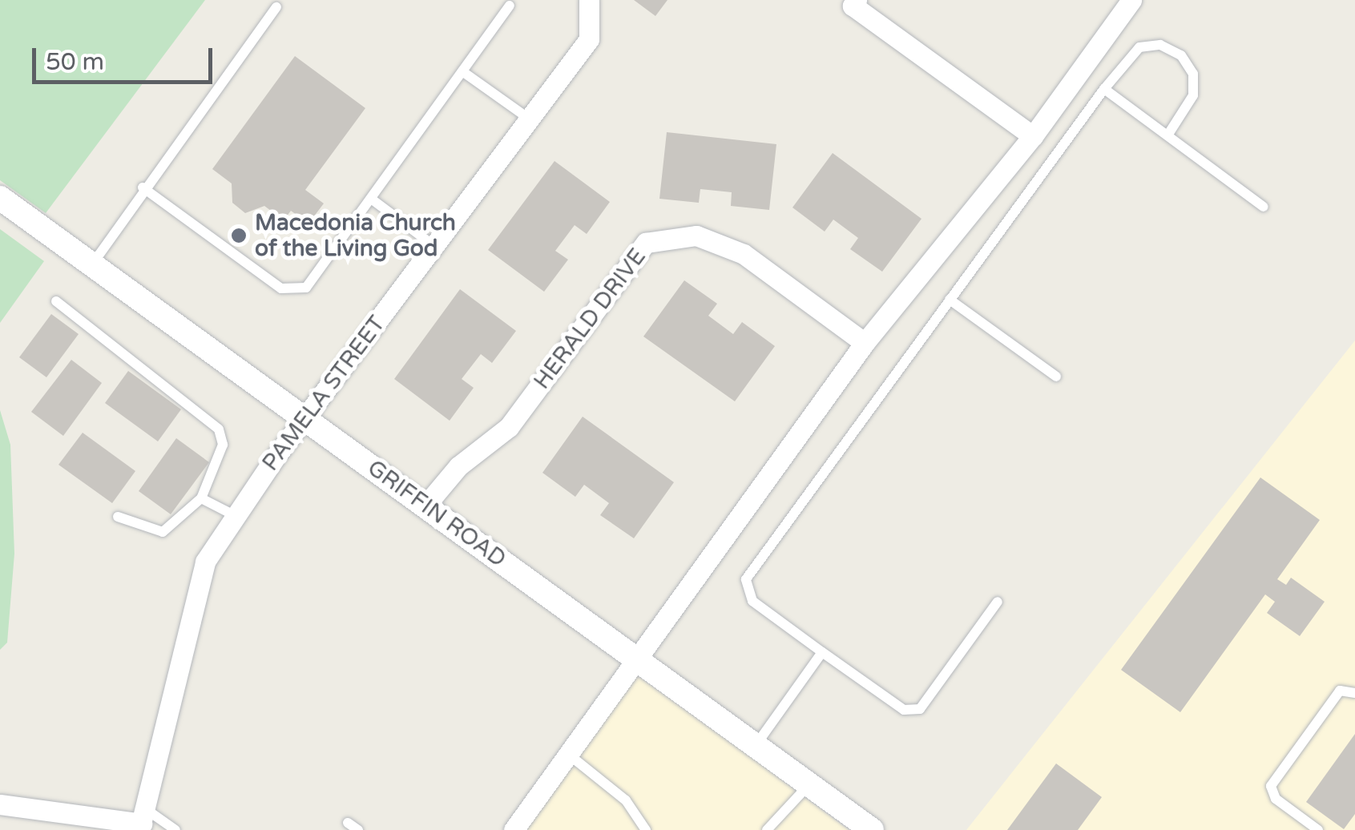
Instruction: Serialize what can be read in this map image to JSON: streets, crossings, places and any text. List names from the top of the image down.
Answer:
{
  "streets": {
    "street": ["HERALD DRIVE", "PAMELA STREET", "GRIFFIN ROAD"]
  },
  "crossings": [
    ["HERALD DRIVE", "GRIFFIN ROAD"],
    ["PAMELA STREET", "GRIFFIN ROAD"]
  ],
  "places": ["Macedonia Church of the Living God"],
  "scale_bar": "50 m"
}
